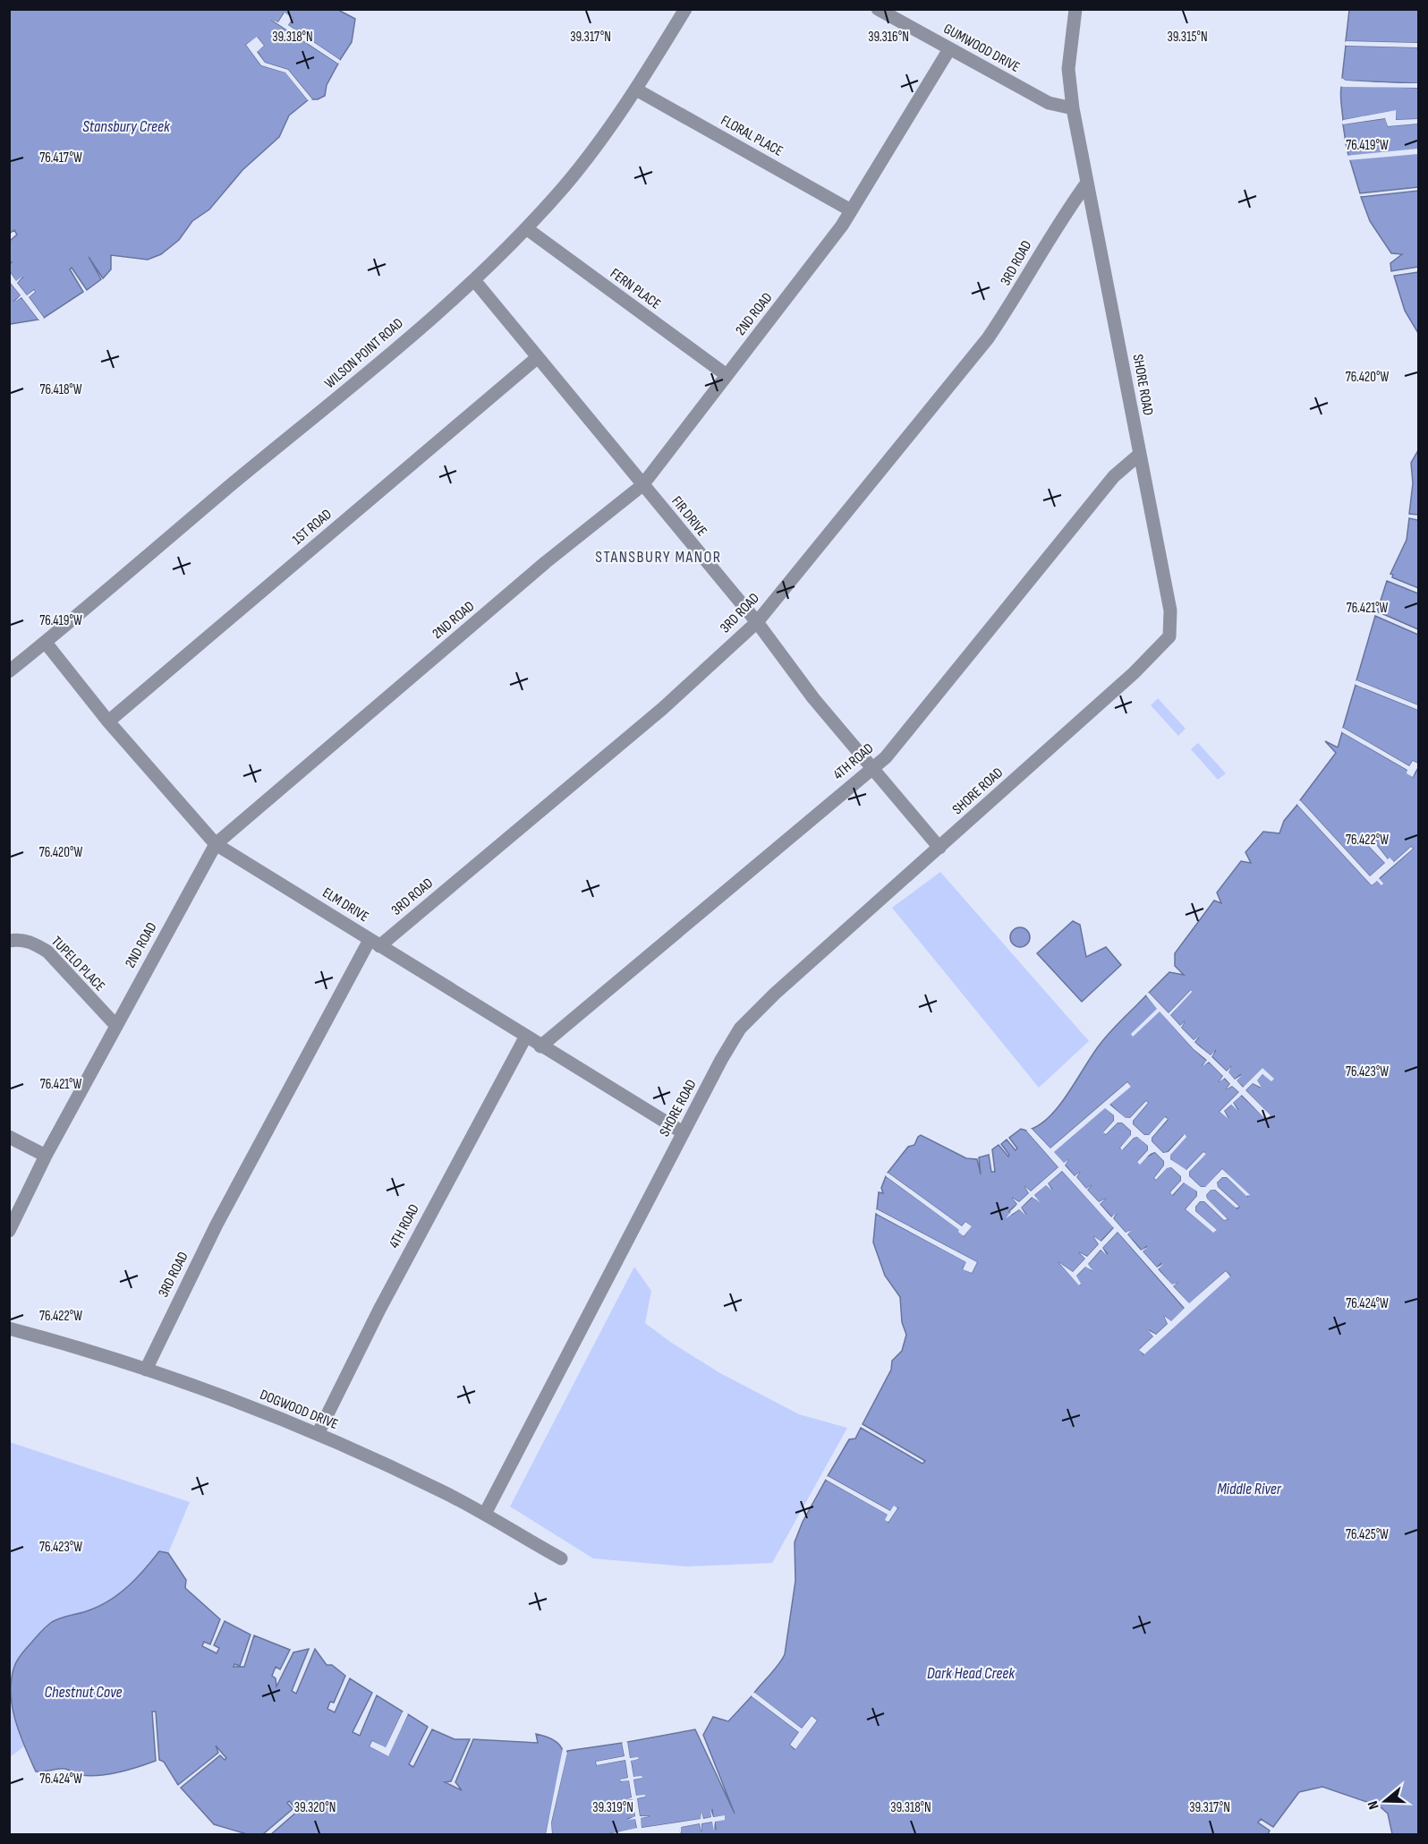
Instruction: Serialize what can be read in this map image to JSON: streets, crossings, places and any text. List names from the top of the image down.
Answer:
{
  "streets": {
    "street": [
      "GUMWOOD DRIVE",
      "FLORAL PLACE",
      "3RD ROAD",
      "FERN PLACE",
      "2ND ROAD",
      "WILSON POINT ROAD",
      "SHORE ROAD",
      "FIR DRIVE",
      "1ST ROAD",
      "4TH ROAD",
      "ELM DRIVE",
      "TUPELO PLACE",
      "DOGWOOD DRIVE"
    ]
  },
  "crossings": [
    ["GUMWOOD DRIVE", "2ND ROAD"],
    ["GUMWOOD DRIVE", "SHORE ROAD"],
    ["FLORAL PLACE", "2ND ROAD"],
    ["FLORAL PLACE", "WILSON POINT ROAD"],
    ["3RD ROAD", "SHORE ROAD"],
    ["3RD ROAD", "FIR DRIVE"],
    ["3RD ROAD", "ELM DRIVE"],
    ["3RD ROAD", "DOGWOOD DRIVE"],
    ["FERN PLACE", "2ND ROAD"],
    ["FERN PLACE", "WILSON POINT ROAD"],
    ["2ND ROAD", "FIR DRIVE"],
    ["2ND ROAD", "ELM DRIVE"],
    ["2ND ROAD", "TUPELO PLACE"],
    ["WILSON POINT ROAD", "FIR DRIVE"],
    ["WILSON POINT ROAD", "ELM DRIVE"],
    ["SHORE ROAD", "FIR DRIVE"],
    ["SHORE ROAD", "4TH ROAD"],
    ["SHORE ROAD", "ELM DRIVE"],
    ["SHORE ROAD", "DOGWOOD DRIVE"],
    ["FIR DRIVE", "1ST ROAD"],
    ["FIR DRIVE", "4TH ROAD"],
    ["1ST ROAD", "ELM DRIVE"],
    ["4TH ROAD", "ELM DRIVE"],
    ["4TH ROAD", "DOGWOOD DRIVE"]
  ],
  "districts": ["STANSBURY MANOR"],
  "water": [
    "Stansbury Creek",
    "Middle River",
    "Dark Head Creek",
    "Chestnut Cove"
  ],
  "north": "left",
  "coordinates": [
    "39.318°N",
    "39.317°N",
    "39.316°N",
    "39.315°N",
    "76.419°W",
    "76.417°W",
    "76.420°W",
    "76.418°W",
    "76.421°W",
    "76.422°W",
    "76.423°W",
    "76.424°W",
    "76.425°W",
    "39.320°N",
    "39.319°N"
  ]
}
